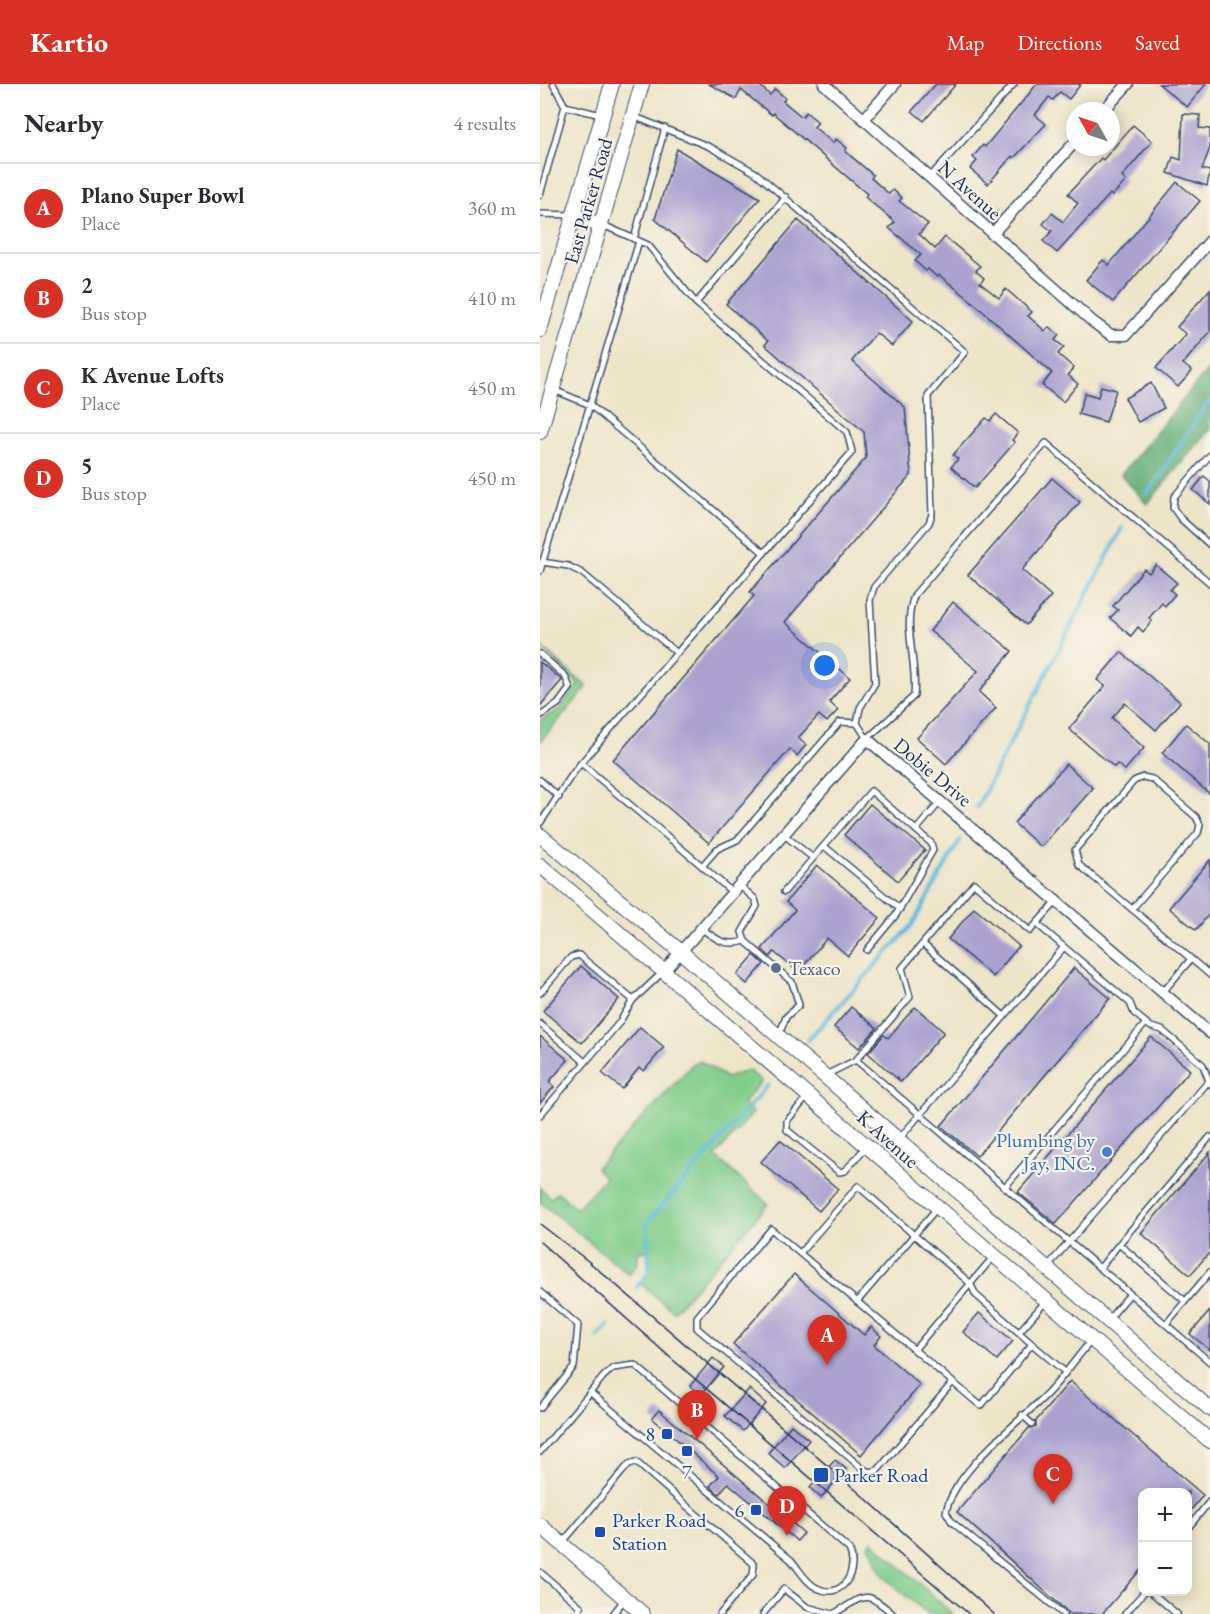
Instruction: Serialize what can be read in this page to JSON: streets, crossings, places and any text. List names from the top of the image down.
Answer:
{
  "streets": {
    "main road": ["East Parker Road", "K Avenue"],
    "street": ["N Avenue", "Dobie Drive"]
  },
  "crossings": [
    ["Dobie Drive", "K Avenue"]
  ],
  "places": {
    "other": ["Texaco", "Plumbing by Jay, INC."],
    "transit": [
      "8",
      "7",
      "Parker Road",
      "6",
      "Parker Road Station"
    ]
  },
  "north": "top left",
  "page": {
    "header": "Kartio",
    "nav": ["Map", "Directions", "Saved"],
    "heading": ["Nearby", "4 results"],
    "list": [
      {
        "mark": "A",
        "name": "Plano Super Bowl",
        "note": "Place",
        "value": "360 m"
      },
      {
        "mark": "B",
        "name": "2",
        "note": "Bus stop",
        "value": "410 m"
      },
      {
        "mark": "C",
        "name": "K Avenue Lofts",
        "note": "Place",
        "value": "450 m"
      },
      {
        "mark": "D",
        "name": "5",
        "note": "Bus stop",
        "value": "450 m"
      }
    ],
    "pins": [
      "A",
      "B",
      "C",
      "D"
    ],
    "map_buttons": ["+", "−"]
  }
}
